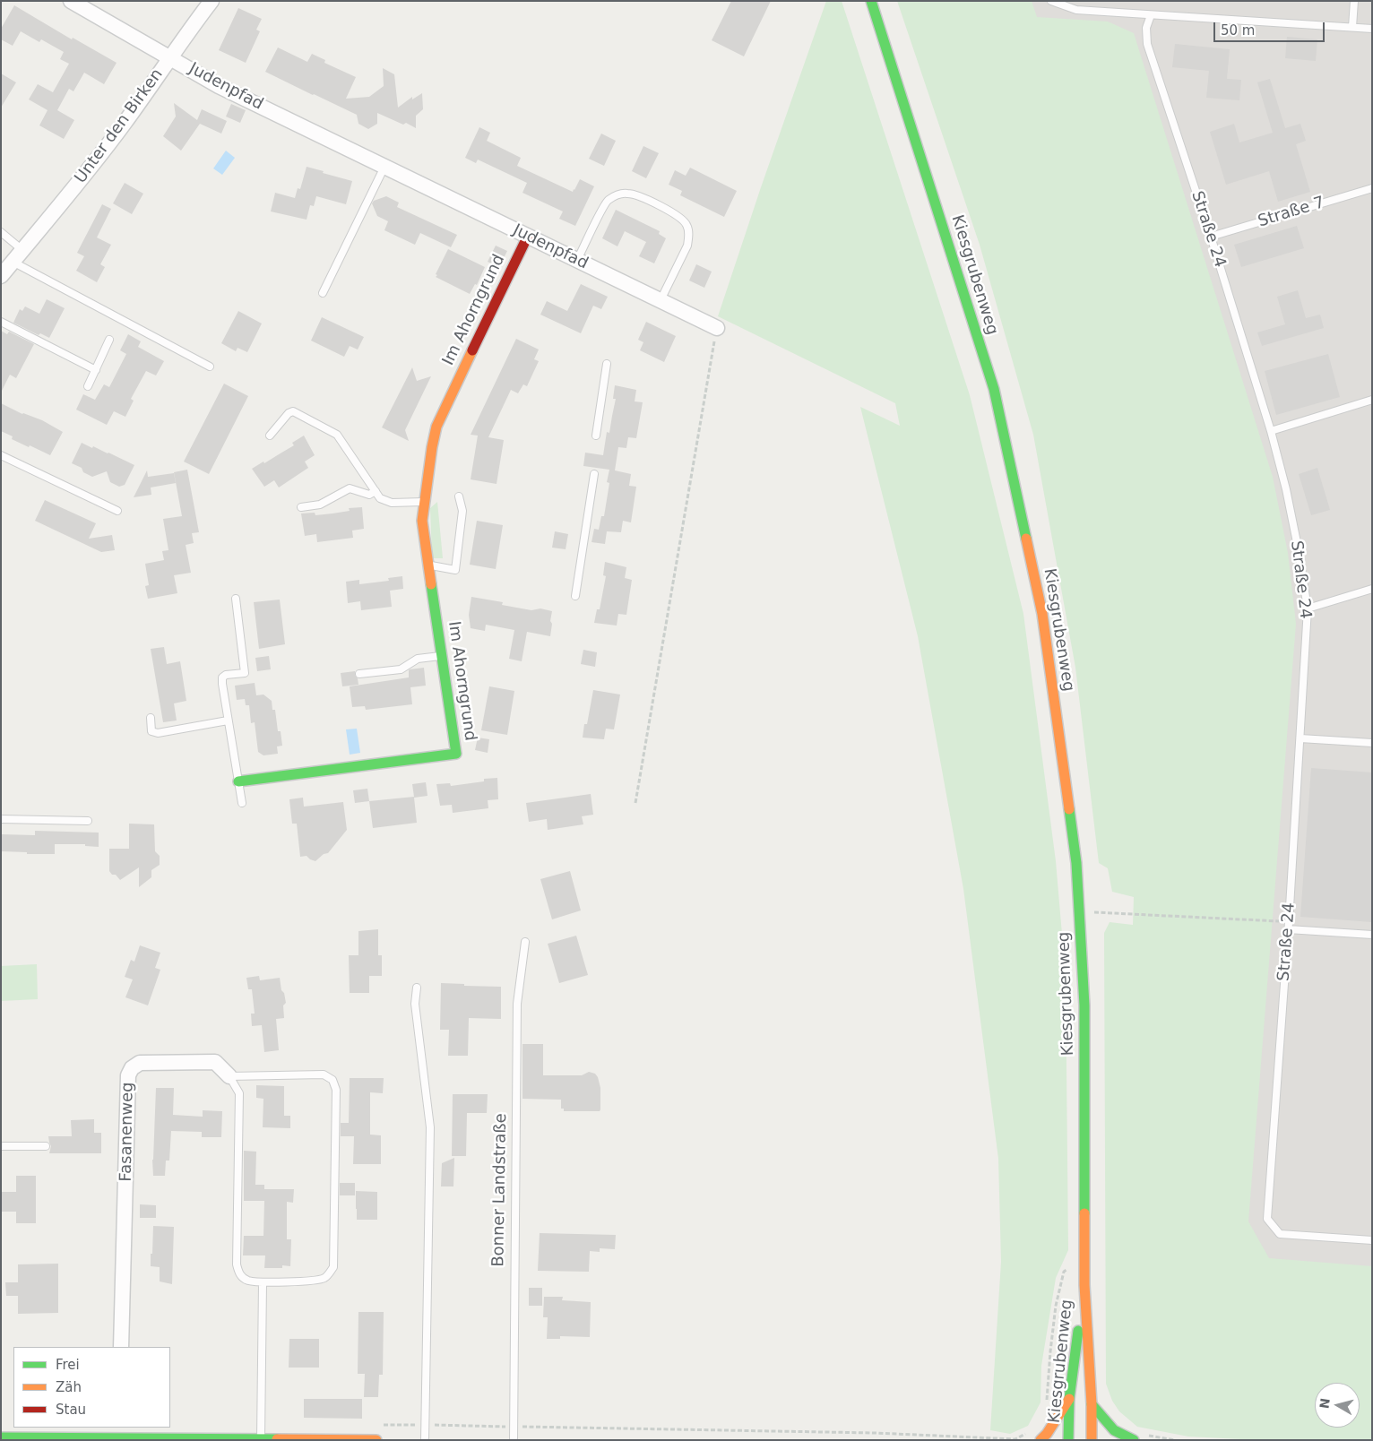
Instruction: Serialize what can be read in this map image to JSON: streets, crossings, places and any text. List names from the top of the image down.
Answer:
{
  "streets": {
    "main road": ["Kiesgrubenweg", "Im Ahorngrund"],
    "street": ["Judenpfad", "Unter den Birken", "Fasanenweg"],
    "lane": ["Straße 7", "Straße 24", "Bonner Landstraße"]
  },
  "crossings": [
    ["Judenpfad", "Unter den Birken"],
    ["Judenpfad", "Im Ahorngrund"],
    ["Straße 7", "Straße 24"]
  ],
  "legend": ["Frei", "Zäh", "Stau"],
  "scale_bar": "50 m",
  "north": "left"
}
